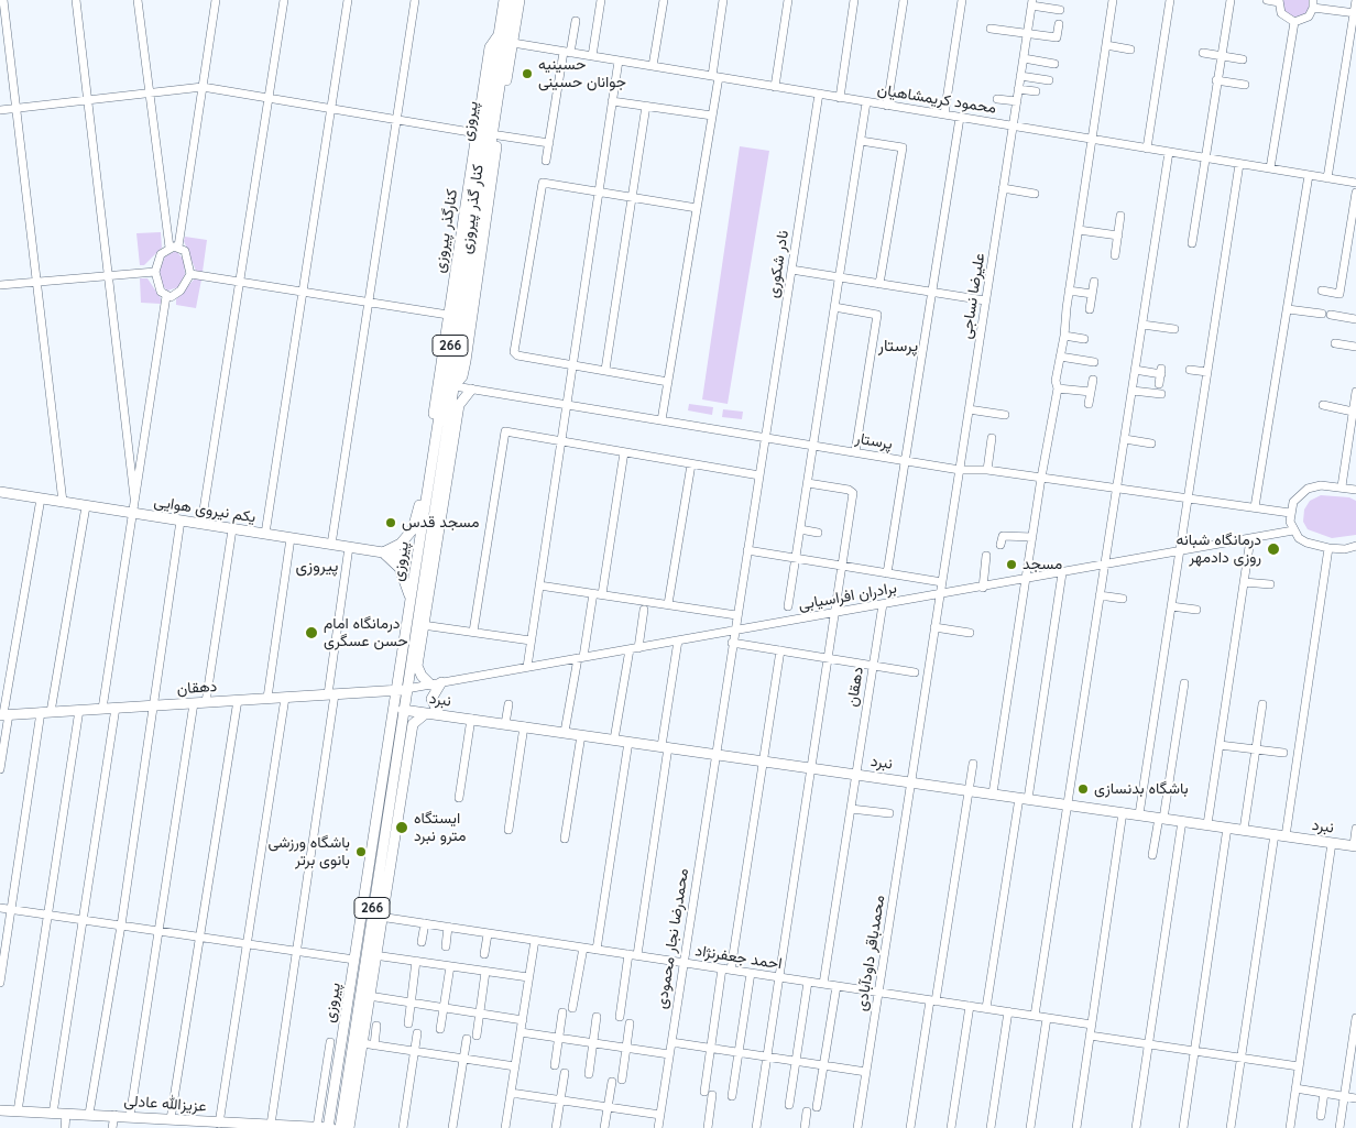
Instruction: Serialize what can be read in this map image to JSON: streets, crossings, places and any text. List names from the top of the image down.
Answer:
{
  "streets": {
    "main road": [
      "پیروزی",
      "کنارگذر پیروزی",
      "266",
      "یکم نیروی هوایی",
      "دهقان",
      "نبرد",
      "عزیزالله عادلی"
    ],
    "street": [
      "محمود کریمشاهیان",
      "نادر شکوری",
      "علیرضا نساجی",
      "پرستار",
      "برادران افراسیابی",
      "محمدرضا نجار محمودی",
      "محمدباقر داودآبادی",
      "احمد جعفرنژاد"
    ]
  },
  "crossings": [
    ["محمود کریمشاهیان", "نادر شکوری"],
    ["محمود کریمشاهیان", "علیرضا نساجی"],
    ["پیروزی", "کنارگذر پیروزی"],
    ["پیروزی", "پرستار"],
    ["پیروزی", "برادران افراسیابی"],
    ["پیروزی", "دهقان"],
    ["پیروزی", "نبرد"],
    ["پیروزی", "احمد جعفرنژاد"],
    ["پیروزی", "عزیزالله عادلی"],
    ["نادر شکوری", "پرستار"],
    ["نادر شکوری", "محمدرضا نجار محمودی"],
    ["علیرضا نساجی", "پرستار"],
    ["علیرضا نساجی", "برادران افراسیابی"],
    ["علیرضا نساجی", "محمدباقر داودآبادی"],
    ["برادران افراسیابی", "دهقان"],
    ["برادران افراسیابی", "محمدرضا نجار محمودی"],
    ["دهقان", "نبرد"],
    ["دهقان", "احمد جعفرنژاد"],
    ["نبرد", "محمدرضا نجار محمودی"],
    ["نبرد", "محمدباقر داودآبادی"],
    ["محمدرضا نجار محمودی", "احمد جعفرنژاد"],
    ["محمدباقر داودآبادی", "احمد جعفرنژاد"]
  ],
  "districts": ["پرستار", "پیروزی"],
  "places": [
    "حسینیه جوانان حسینی",
    "مسجد قدس",
    "درمانگاه شبانه روزی دادمهر",
    "مسجد",
    "درمانگاه امام حسن عسگری",
    "باشگاه بدنسازی",
    "ایستگاه مترو نبرد",
    "باشگاه ورزشی بانوی برتر"
  ]
}
